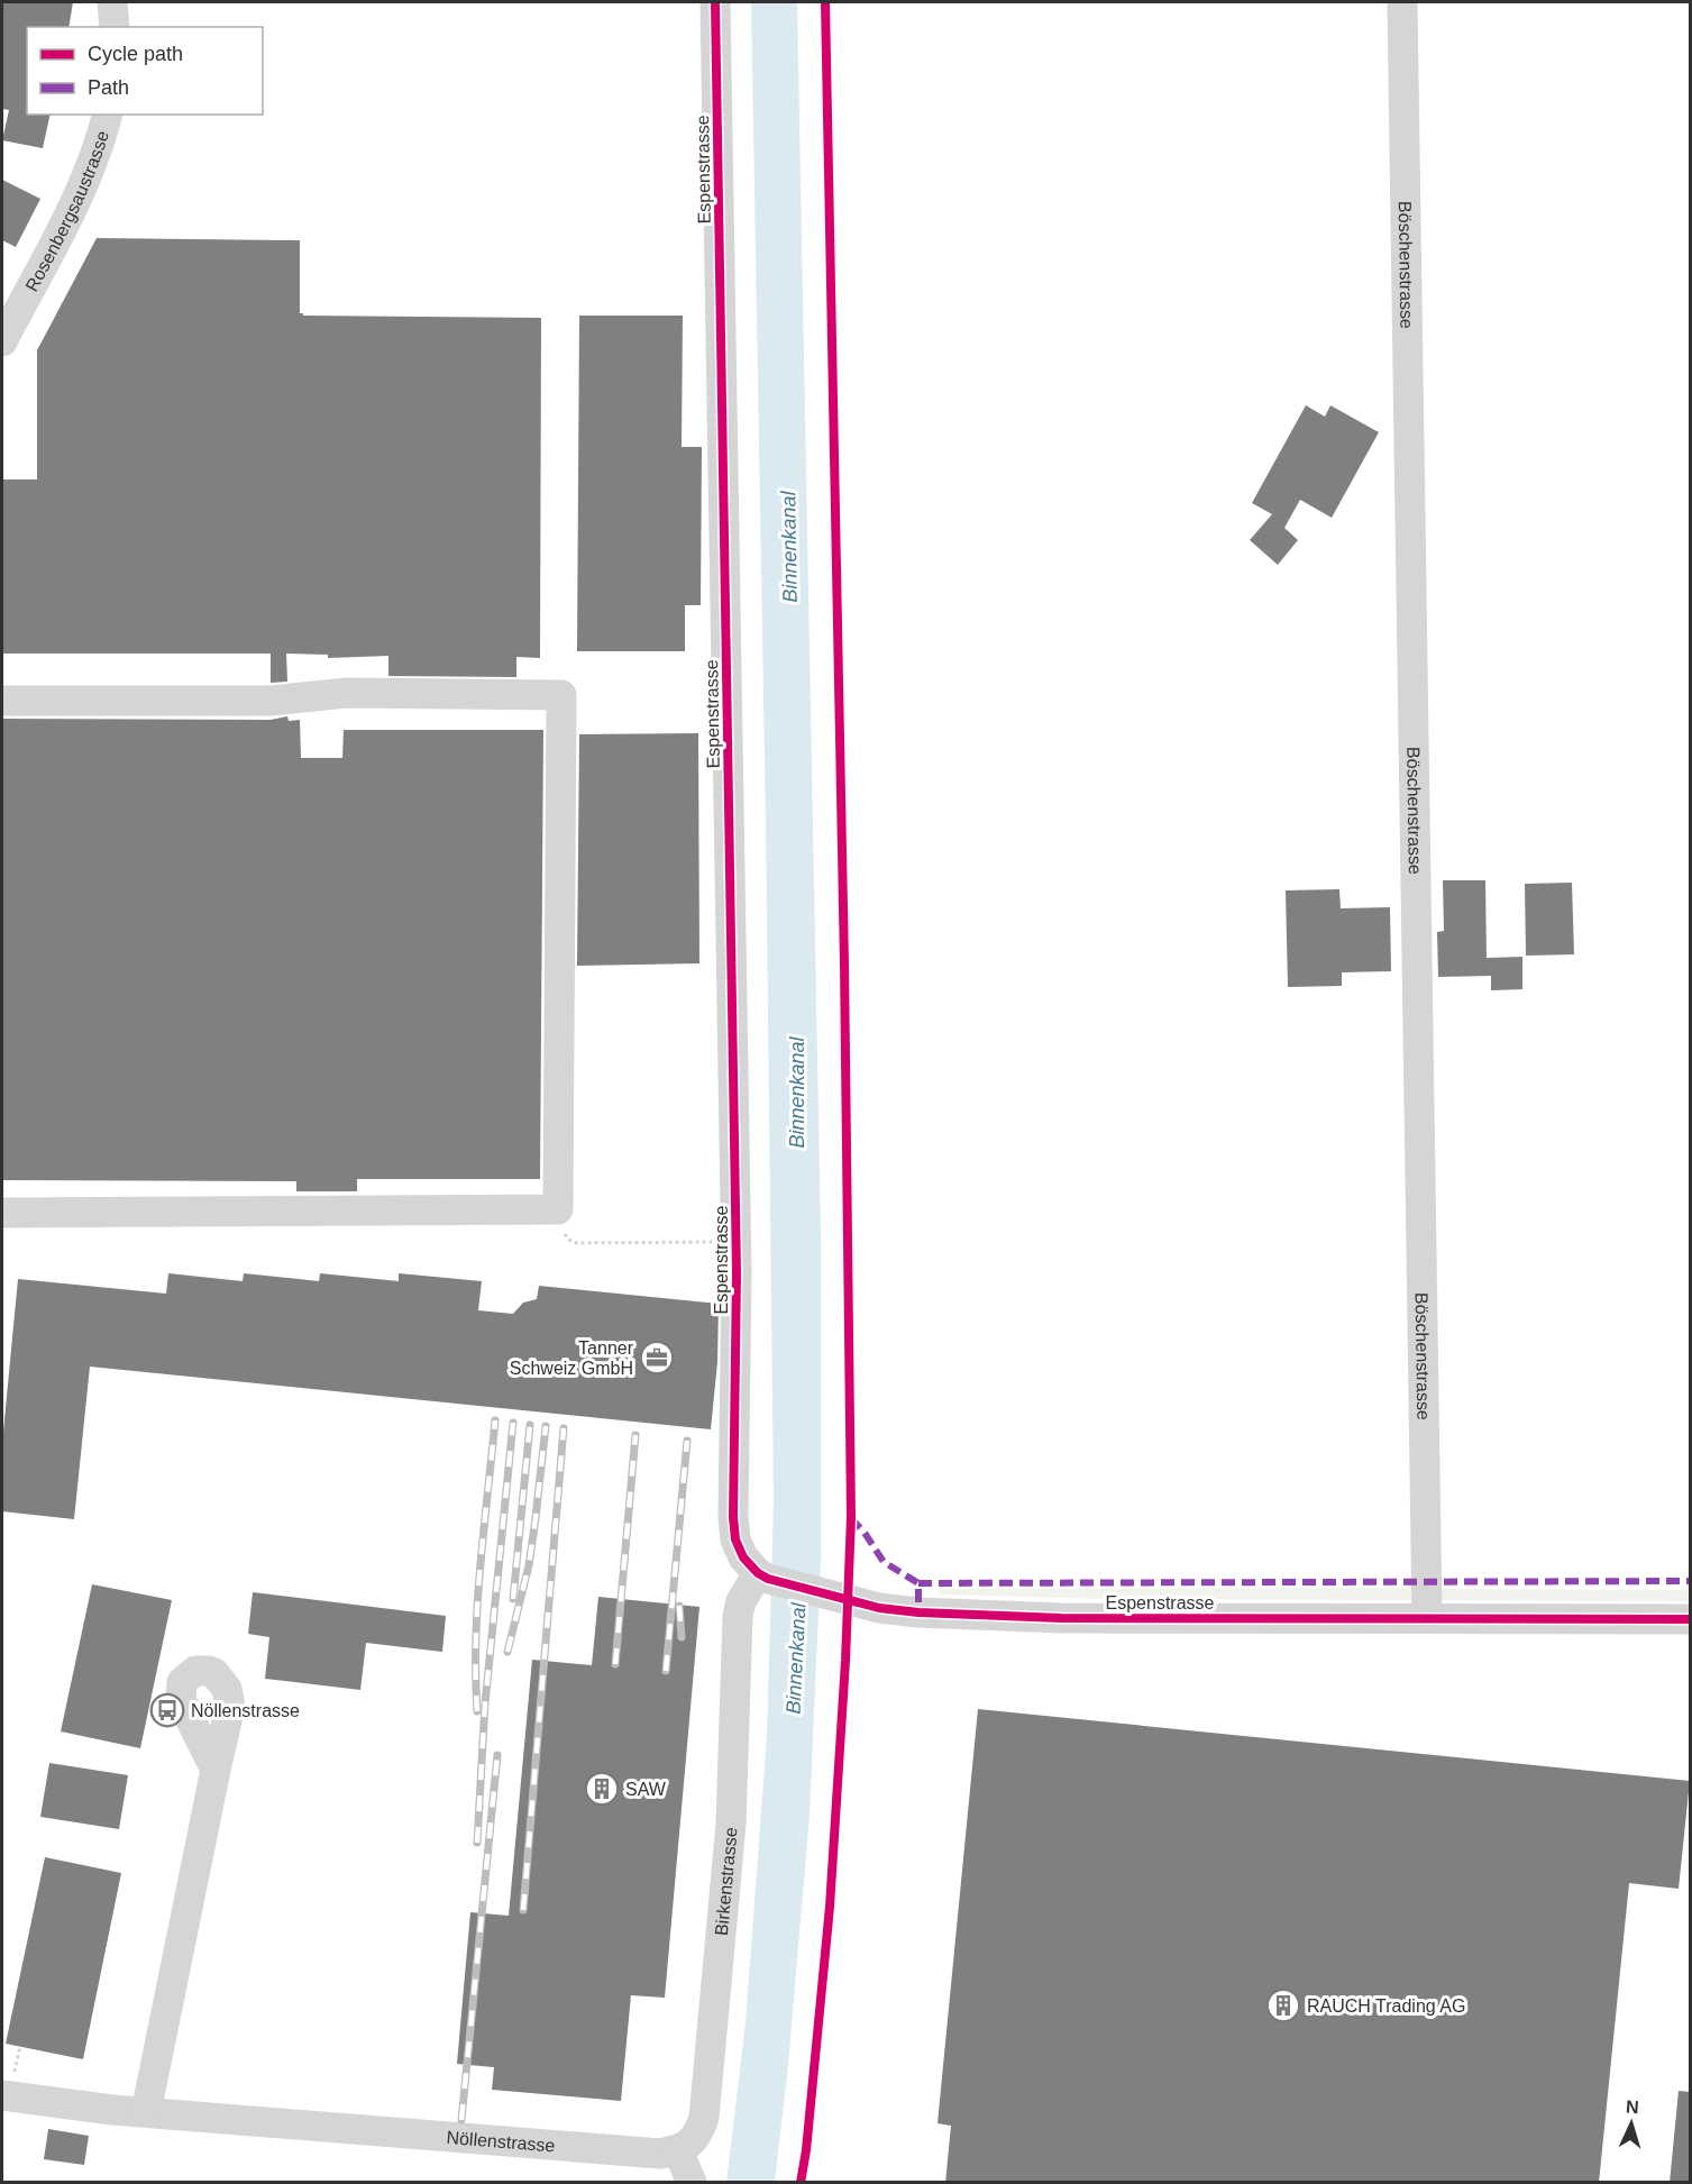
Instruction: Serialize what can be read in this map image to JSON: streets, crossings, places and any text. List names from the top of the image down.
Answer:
{
  "streets": {
    "street": [
      "Espenstrasse",
      "Rosenbergsaustrasse",
      "Böschenstrasse",
      "Birkenstrasse",
      "Nöllenstrasse"
    ]
  },
  "crossings": [
    ["Espenstrasse", "Böschenstrasse"],
    ["Espenstrasse", "Birkenstrasse"],
    ["Birkenstrasse", "Nöllenstrasse"]
  ],
  "water": ["Binnenkanal"],
  "places": {
    "office": ["Tanner Schweiz GmbH"],
    "bus stop": ["Nöllenstrasse"],
    "building": ["SAW", "RAUCH Trading AG"]
  },
  "legend": ["Cycle path", "Path"],
  "north": "top"
}
